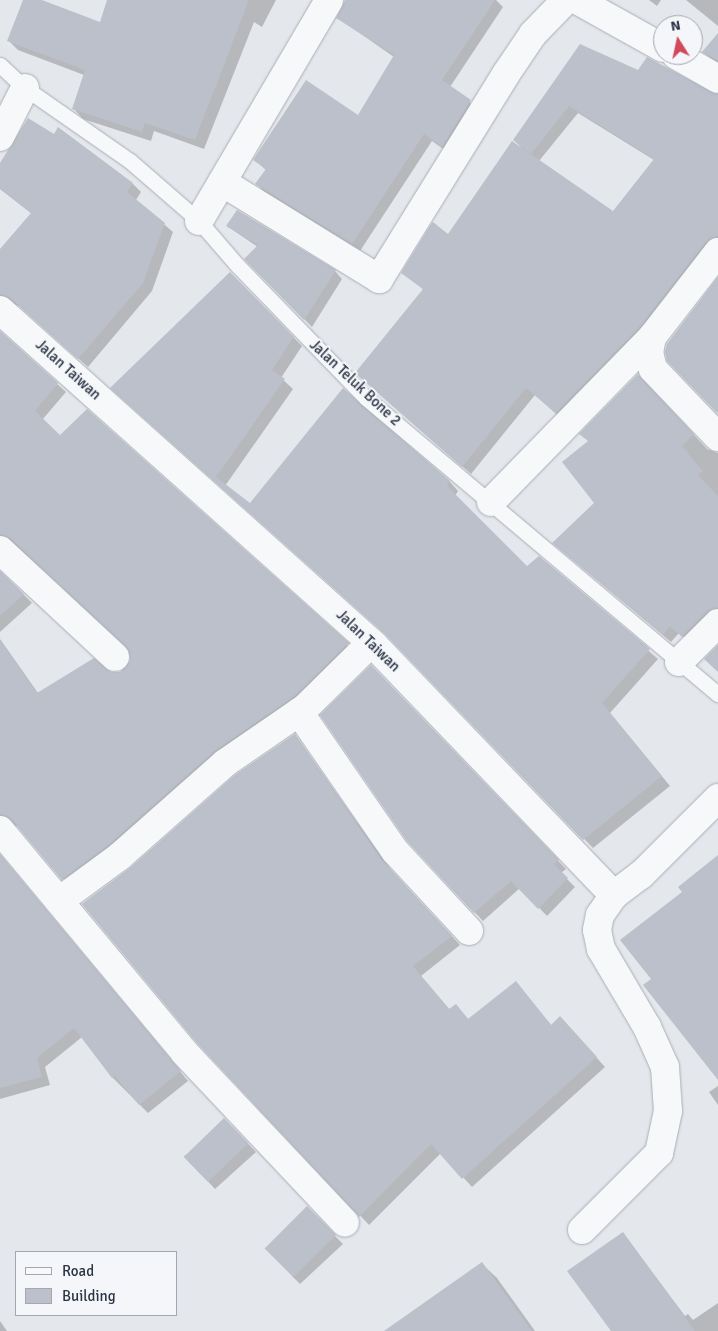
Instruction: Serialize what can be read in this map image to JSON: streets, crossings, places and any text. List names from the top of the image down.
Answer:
{
  "streets": {
    "street": ["Jalan Taiwan"],
    "lane": ["Jalan Teluk Bone 2"]
  },
  "legend": ["Road", "Building"],
  "north": "top"
}
